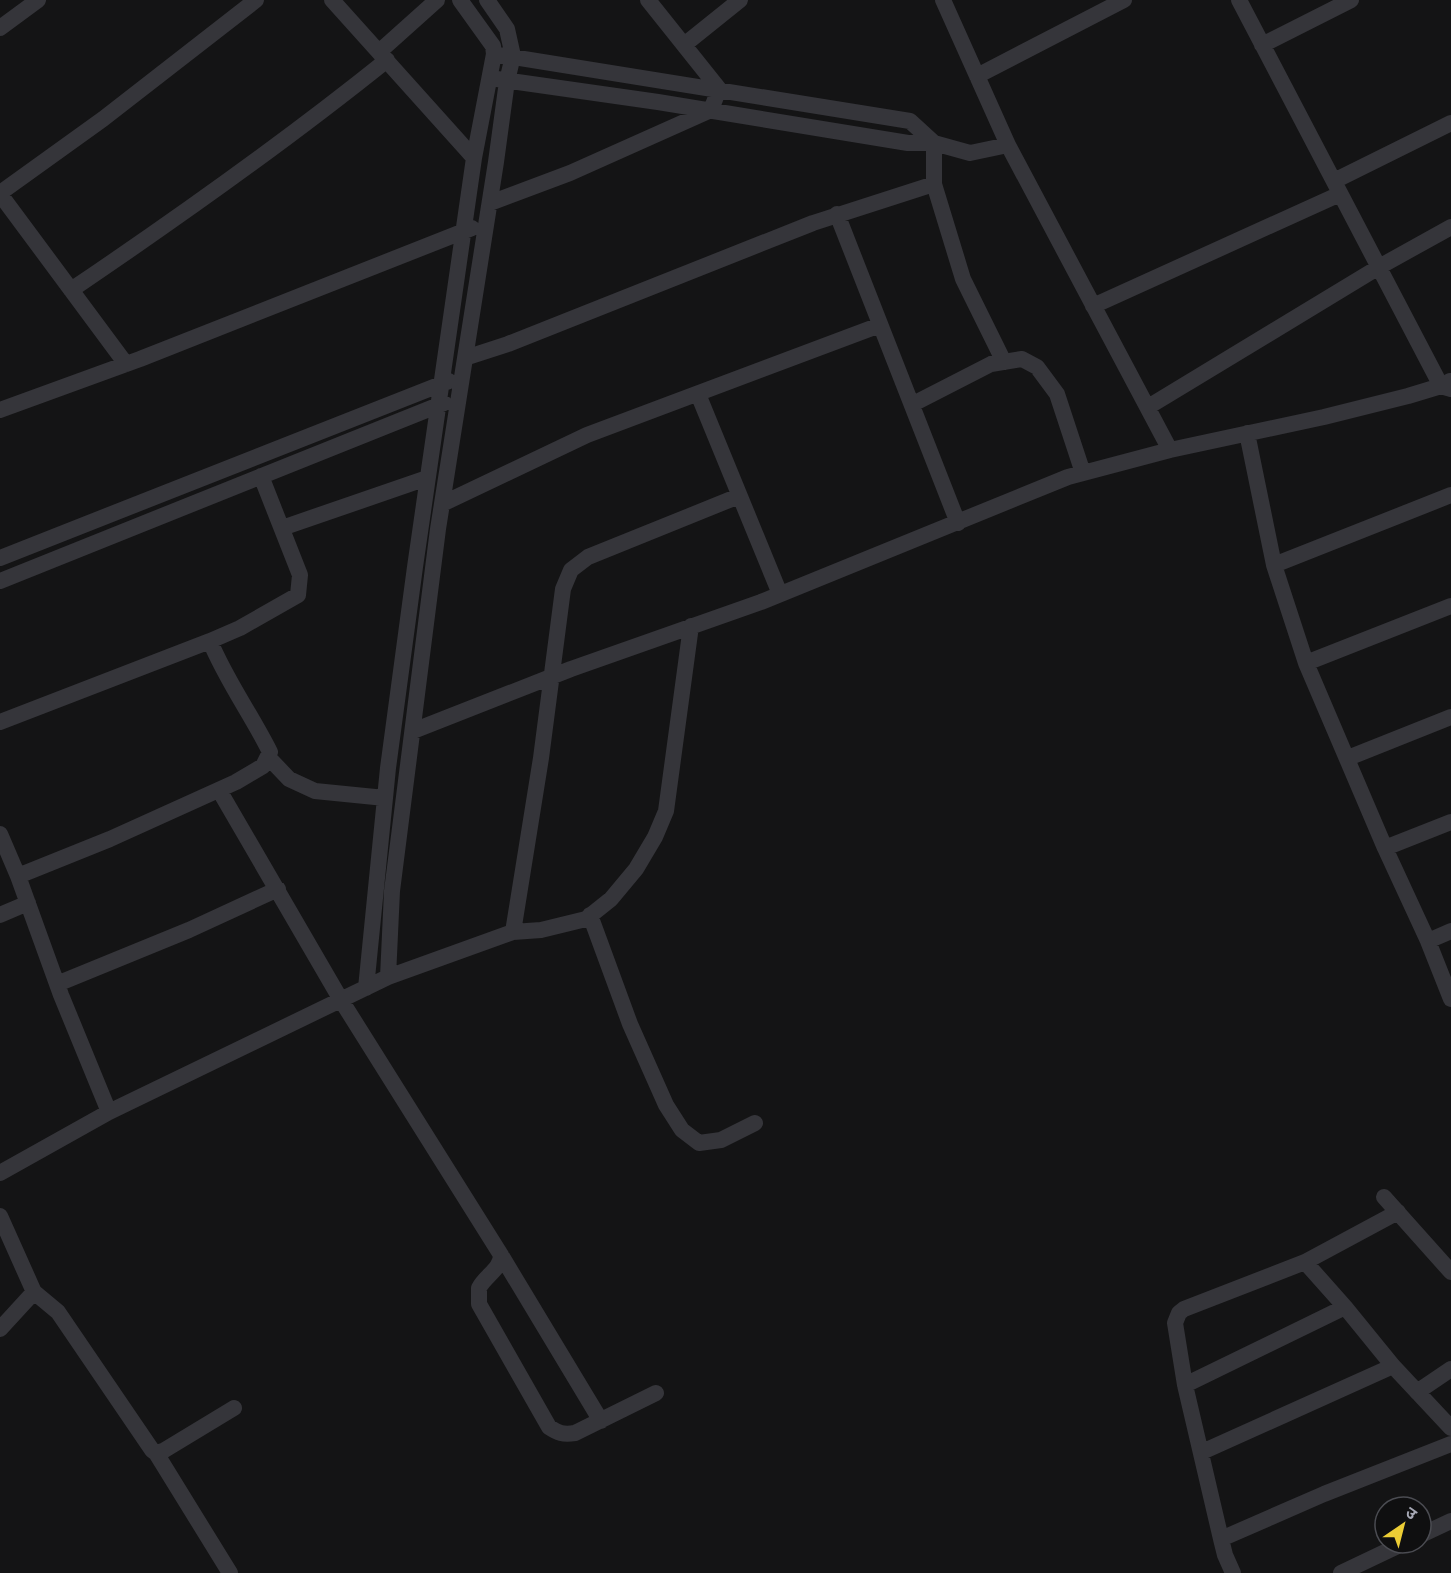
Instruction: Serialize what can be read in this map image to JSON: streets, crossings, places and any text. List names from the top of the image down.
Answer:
{
  "north": "top right"
}
